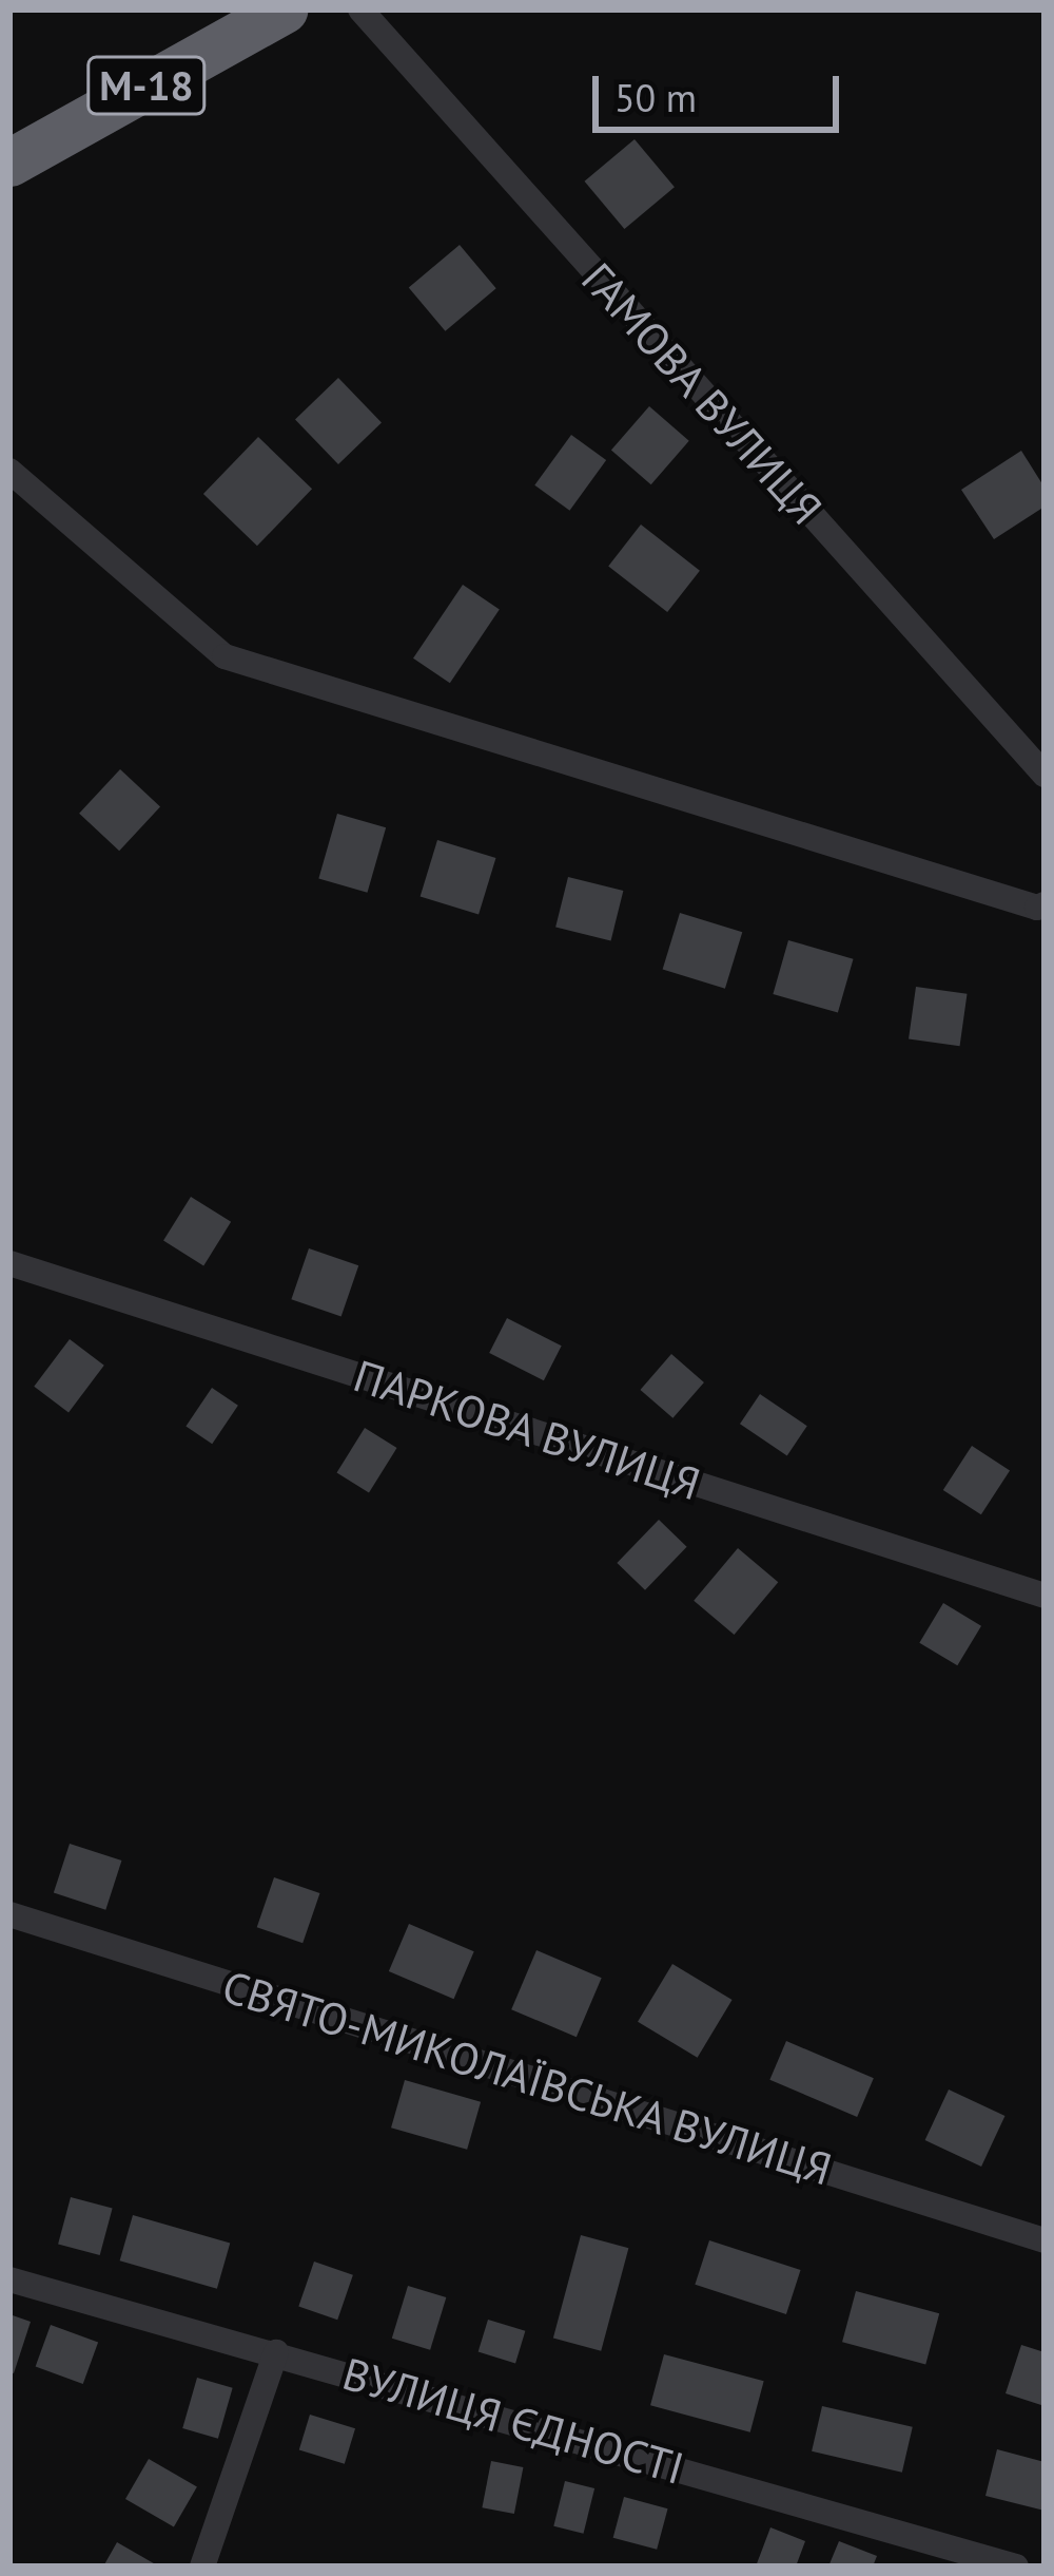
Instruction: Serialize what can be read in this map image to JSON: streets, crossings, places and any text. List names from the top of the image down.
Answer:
{
  "streets": {
    "highway": ["М-18"],
    "street": [
      "ГАМОВА ВУЛИЦЯ",
      "ПАРКОВА ВУЛИЦЯ",
      "СВЯТО-МИКОЛАЇВСЬКА ВУЛИЦЯ",
      "ВУЛИЦЯ ЄДНОСТІ"
    ]
  },
  "scale_bar": "50 m"
}
